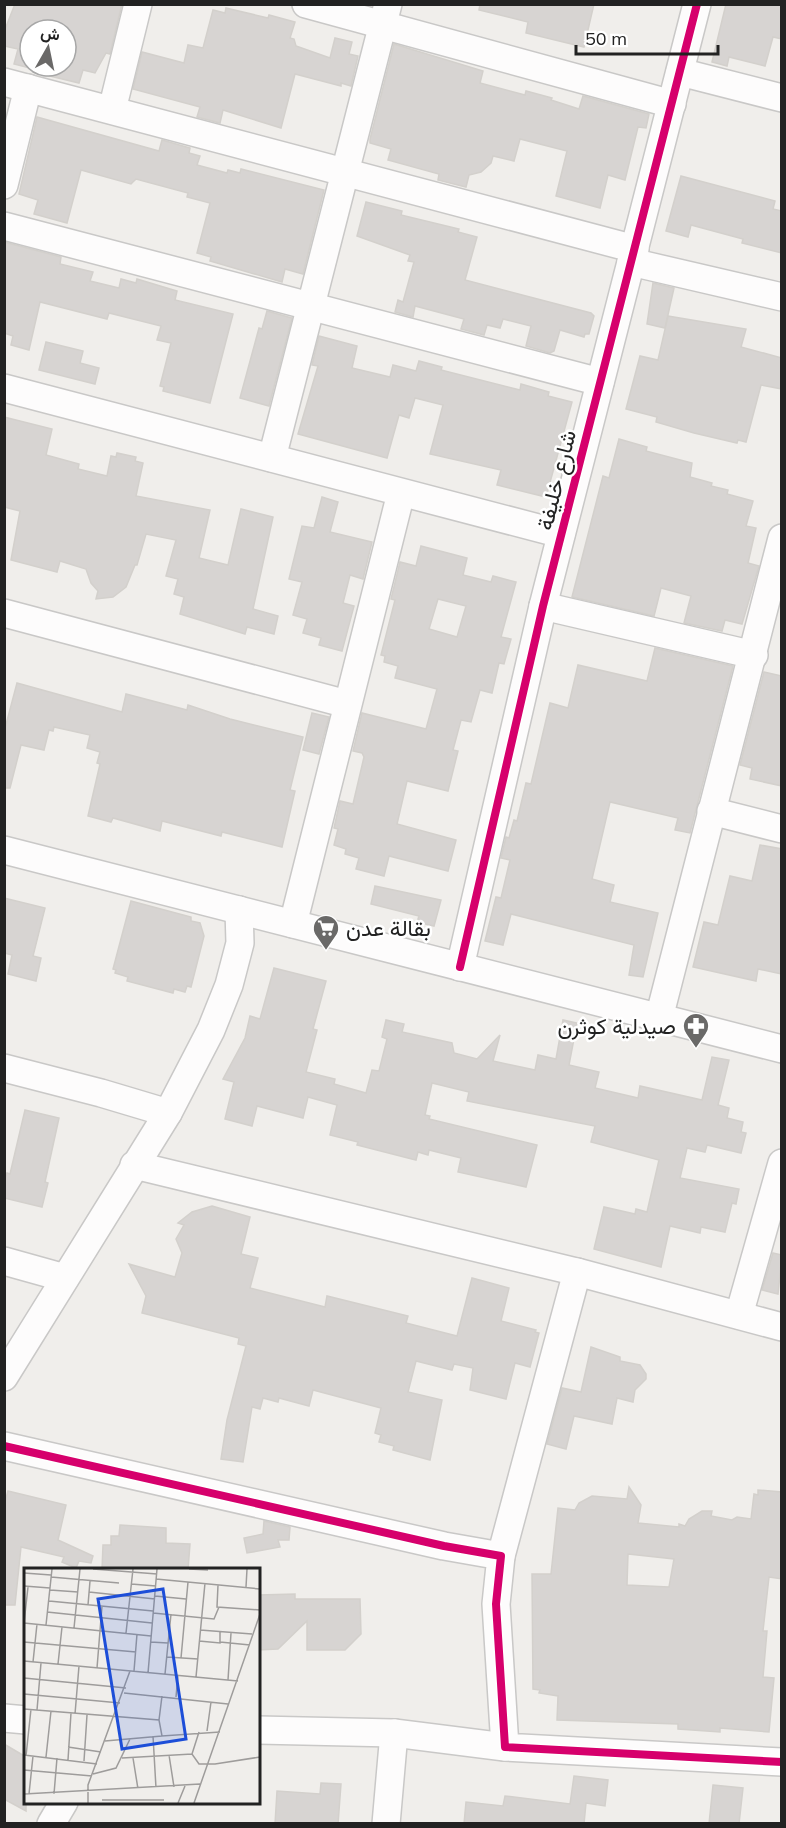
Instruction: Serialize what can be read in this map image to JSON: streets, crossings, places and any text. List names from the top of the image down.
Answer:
{
  "streets": {
    "street": ["شارع خليفة"]
  },
  "places": {
    "supermarket": ["بقالة عدن"],
    "pharmacy": ["صيدلية كوثرن"]
  },
  "scale_bar": "50 m",
  "north": "top"
}
